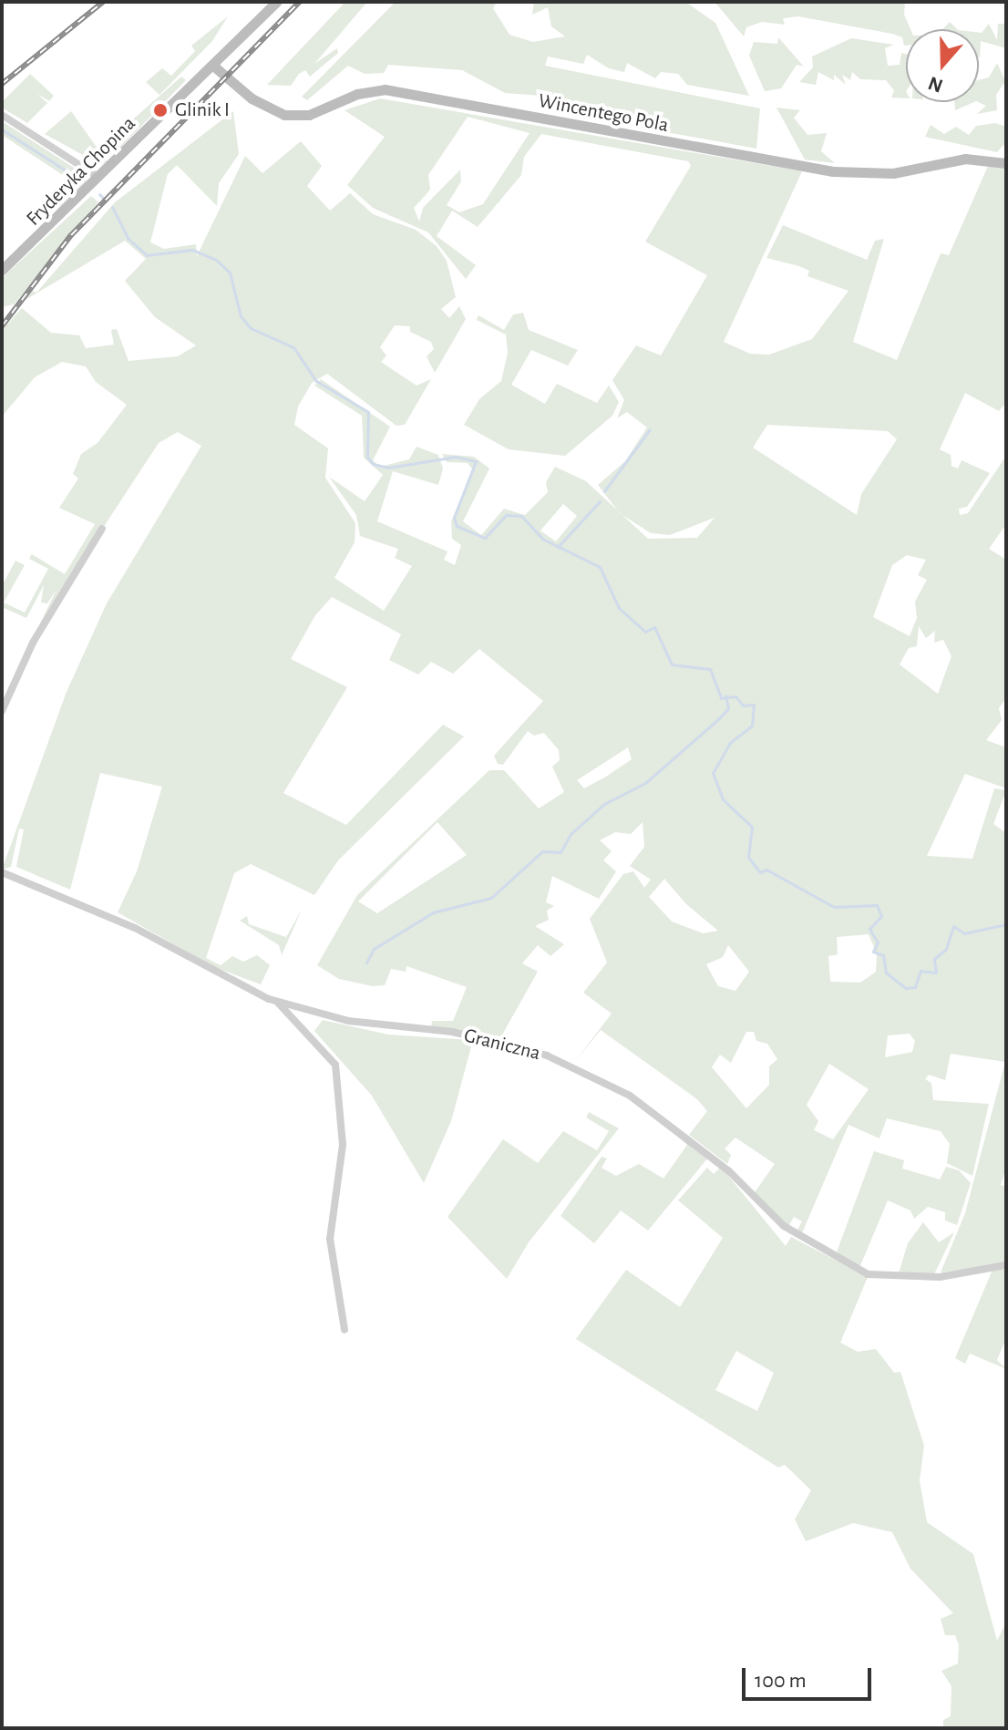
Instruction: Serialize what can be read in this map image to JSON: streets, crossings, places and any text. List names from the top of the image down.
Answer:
{
  "streets": {
    "street": ["Wincentego Pola", "Fryderyka Chopina", "Graniczna"]
  },
  "crossings": [
    ["Wincentego Pola", "Fryderyka Chopina"]
  ],
  "places": ["Glinik I"],
  "scale_bar": "100 m",
  "north": "bottom"
}
